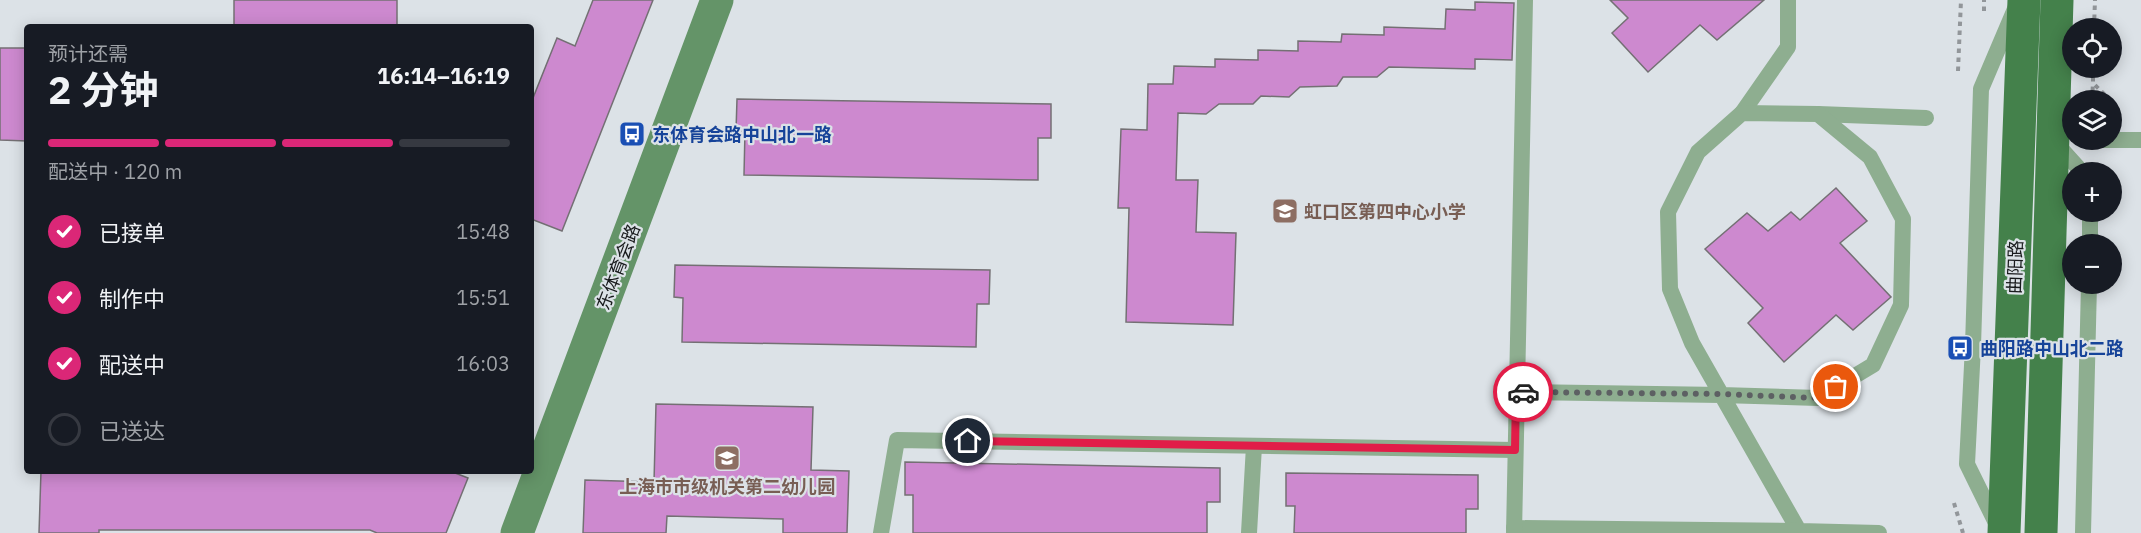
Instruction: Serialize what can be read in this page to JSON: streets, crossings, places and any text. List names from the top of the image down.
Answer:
{
  "streets": {
    "main road": ["曲阳路"],
    "street": ["东体育会路"]
  },
  "places": {
    "bus stop": ["东体育会路中山北一路", "曲阳路中山北二路"],
    "school or university": ["虹口区第四中心小学", "上海市市级机关第二幼儿园"]
  },
  "page": {
    "map_buttons": ["+", "−"],
    "heading": ["2 分钟", "预计还需", "16:14–16:19"],
    "bar": "配送中 · 120 m",
    "list": [
      ["已接单", "15:48"],
      ["制作中", "15:51"],
      ["配送中", "16:03"],
      "已送达"
    ]
  }
}
